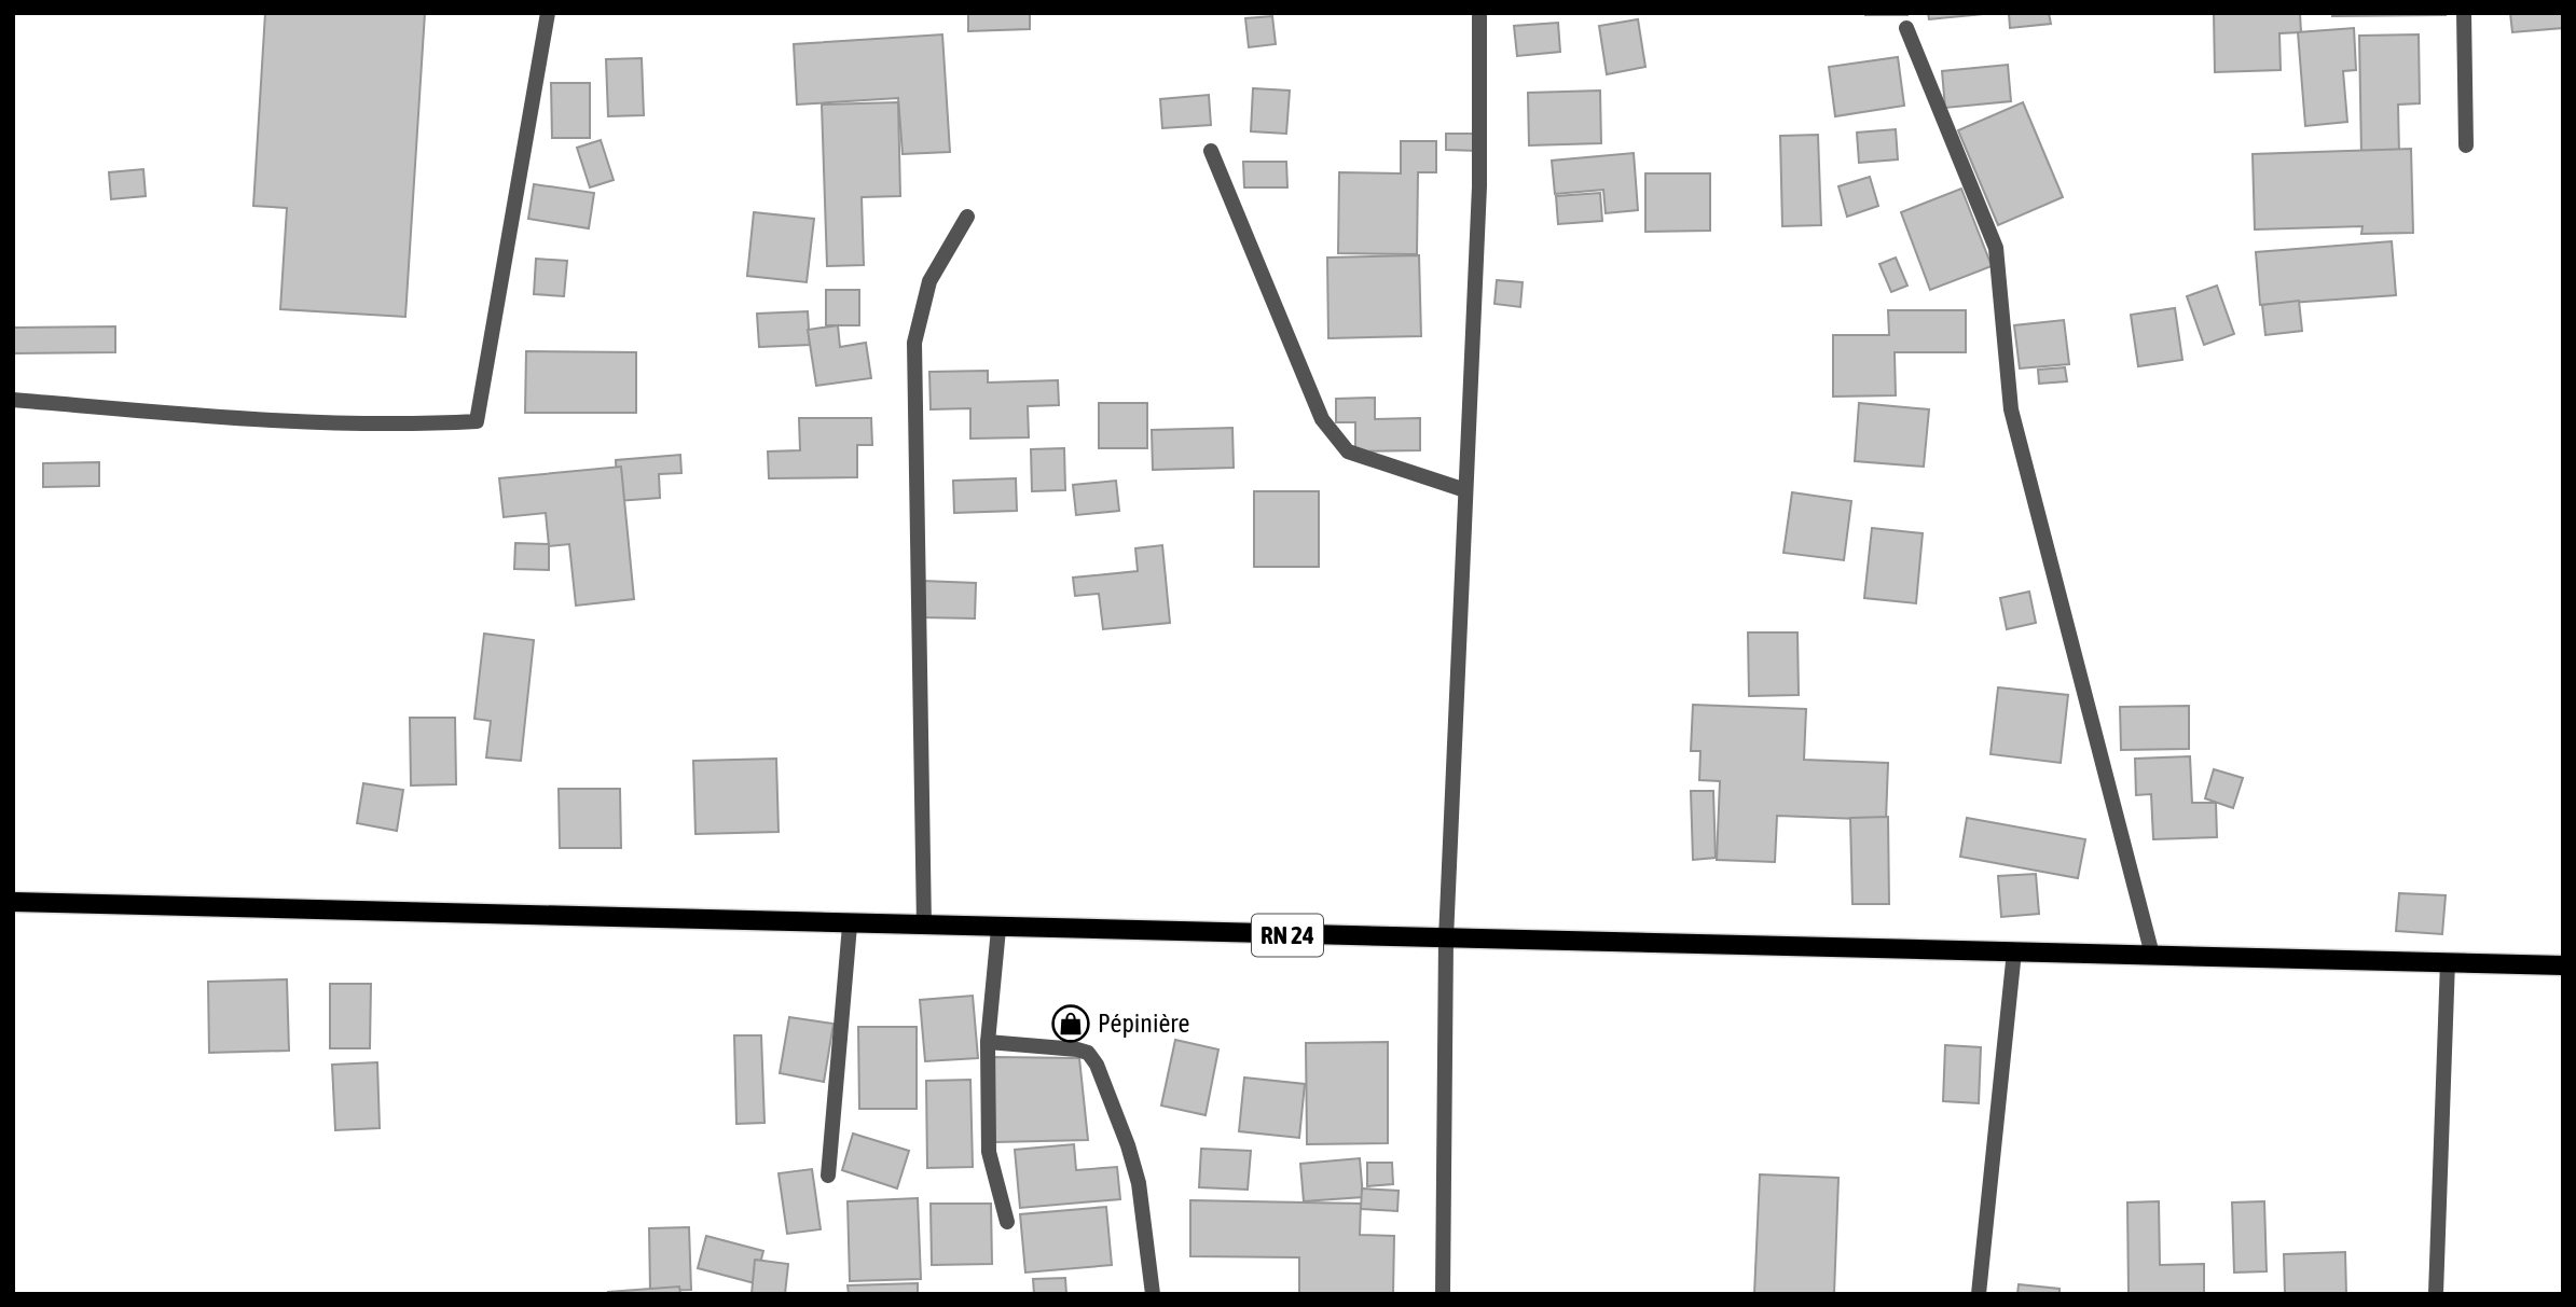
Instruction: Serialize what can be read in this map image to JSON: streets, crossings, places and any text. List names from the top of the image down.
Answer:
{
  "streets": {
    "main road": ["RN 24"]
  },
  "places": {
    "shop": ["Pépinière"]
  }
}
